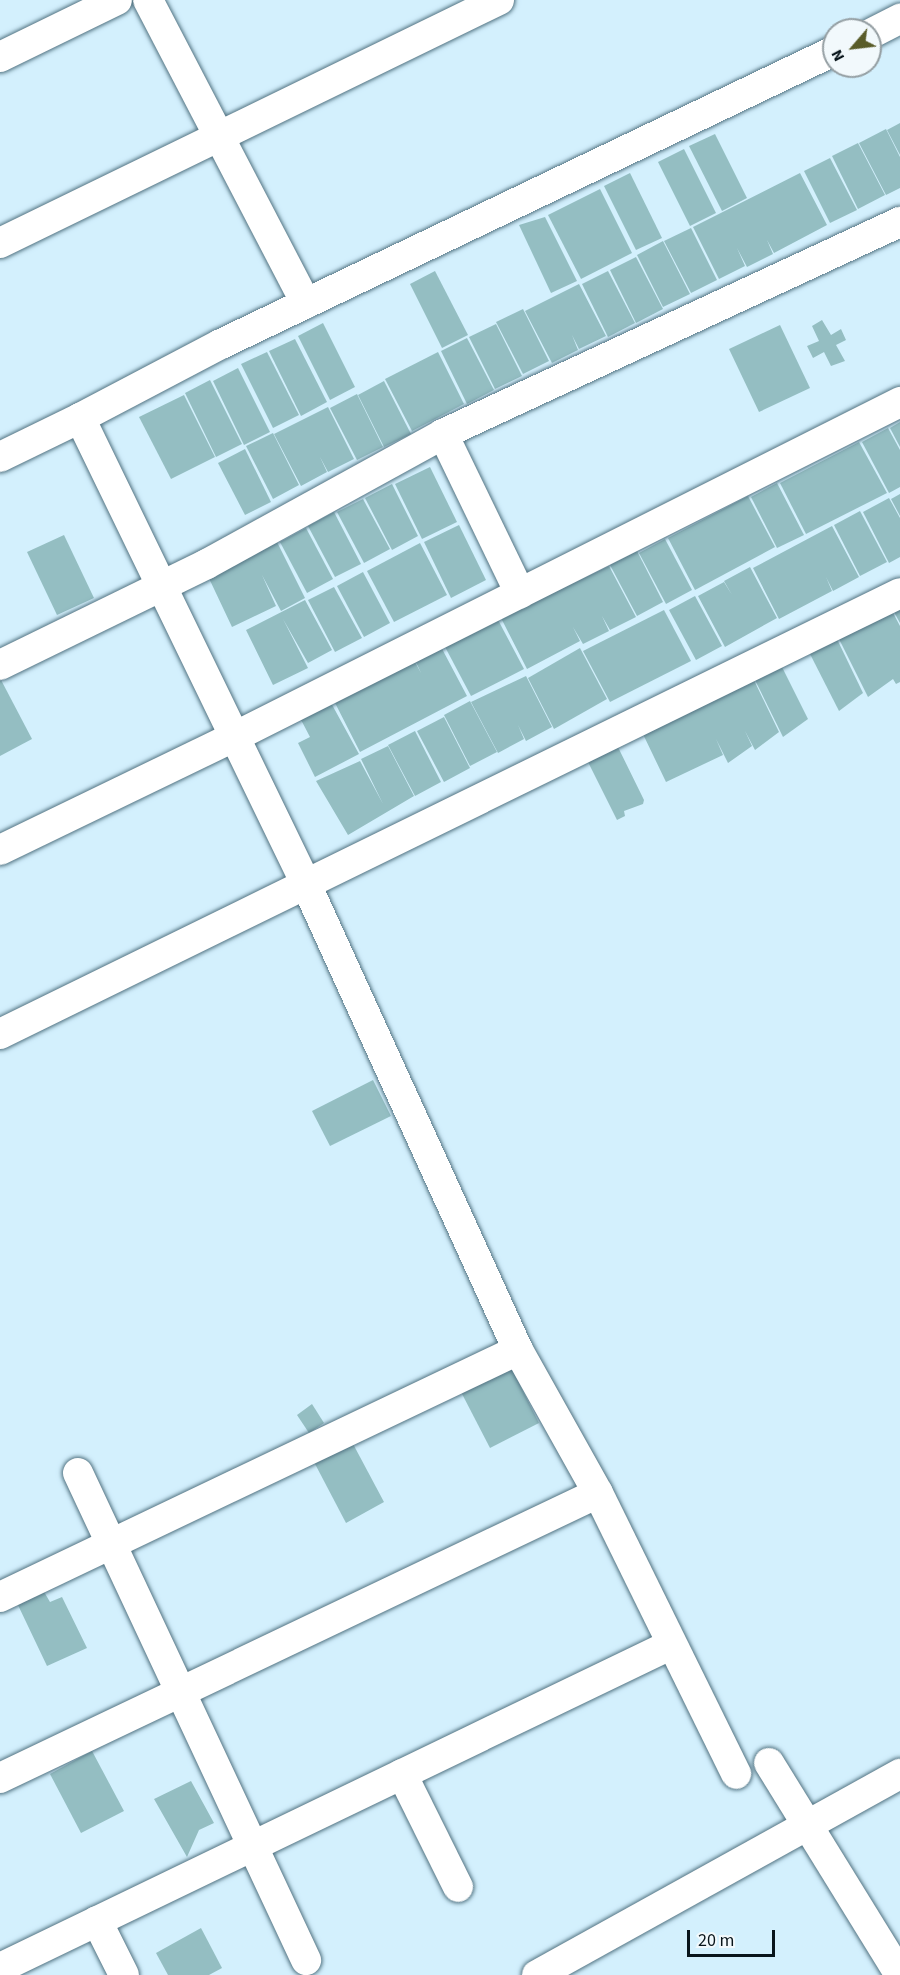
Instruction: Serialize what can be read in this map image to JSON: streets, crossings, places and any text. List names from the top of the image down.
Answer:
{
  "scale_bar": "20 m",
  "north": "bottom left"
}
